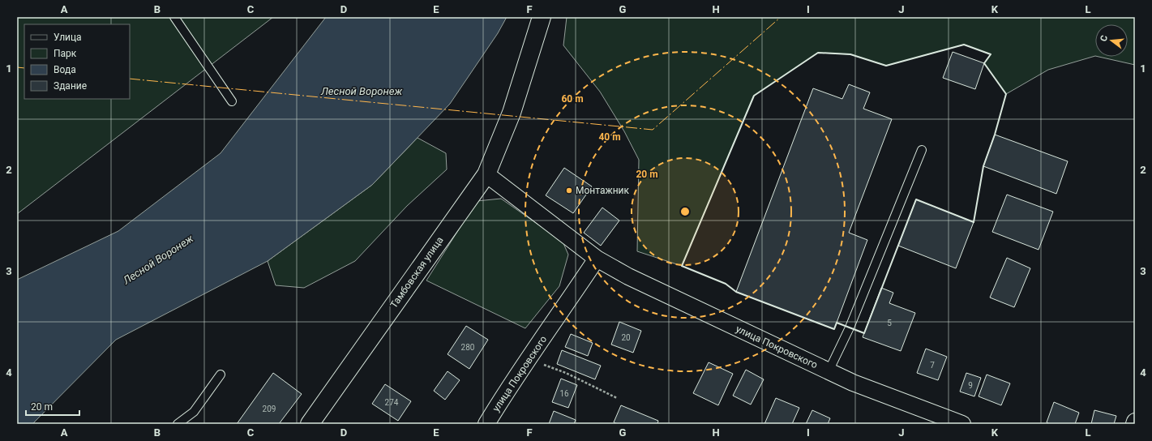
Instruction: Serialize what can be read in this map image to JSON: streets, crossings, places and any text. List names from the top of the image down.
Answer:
{
  "streets": {
    "main road": ["Тамбовская улица"],
    "street": ["улица Покровского"]
  },
  "crossings": [
    ["Тамбовская улица", "улица Покровского"]
  ],
  "water": ["Лесной Воронеж"],
  "places": ["Монтажник"],
  "house_numbers": [
    "5",
    "20",
    "280",
    "7",
    "9",
    "16",
    "274",
    "209"
  ],
  "legend": [
    "Улица",
    "Парк",
    "Вода",
    "Здание"
  ],
  "scale_bar": "20 m",
  "north": "left",
  "grid": {
    "columns": [
      "A",
      "B",
      "C",
      "D",
      "E",
      "F",
      "G",
      "H",
      "I",
      "J",
      "K",
      "L"
    ],
    "rows": [
      "1",
      "2",
      "3",
      "4"
    ]
  },
  "rings": ["60 m", "40 m", "20 m"]
}
